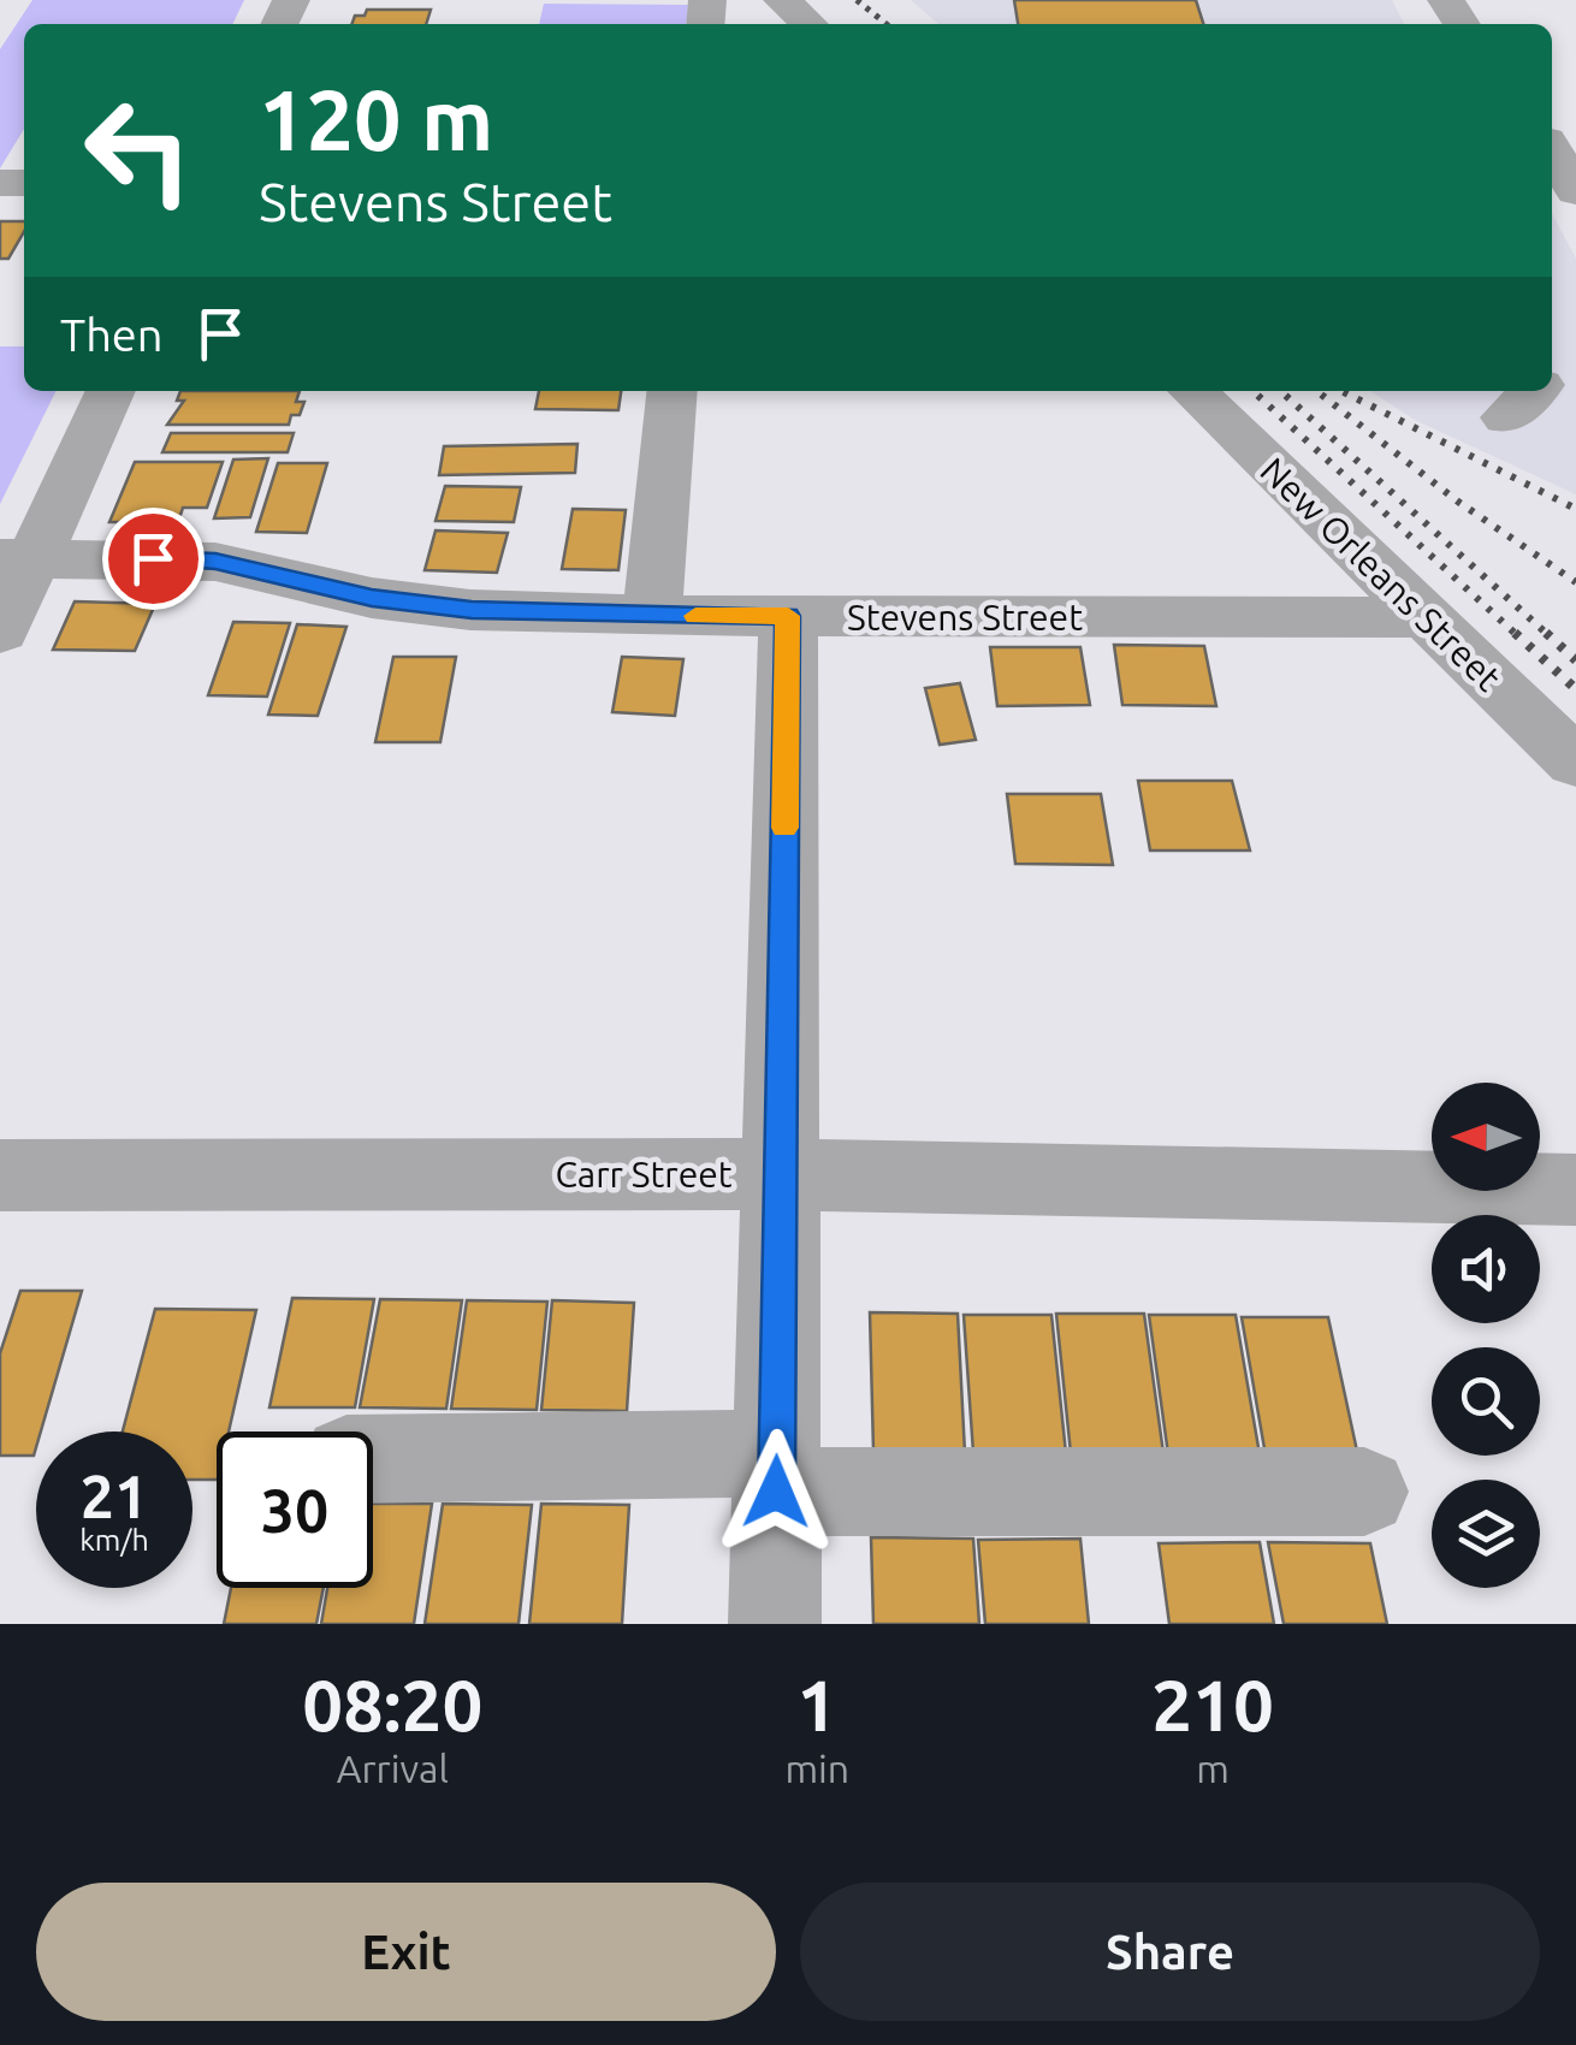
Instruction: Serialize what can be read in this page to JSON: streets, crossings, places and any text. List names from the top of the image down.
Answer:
{
  "streets": {
    "street": ["New Orleans Street", "Stevens Street", "Carr Street"]
  },
  "crossings": [
    ["New Orleans Street", "Stevens Street"]
  ],
  "north": "left",
  "page": {
    "turn": ["120 m", "Stevens Street"],
    "then": "Then",
    "speed": "21 km/h",
    "limit": "30",
    "eta": [
      "08:20",
      "Arrival",
      "1",
      "min",
      "210",
      "m"
    ],
    "buttons": ["Exit", "Share"]
  }
}
